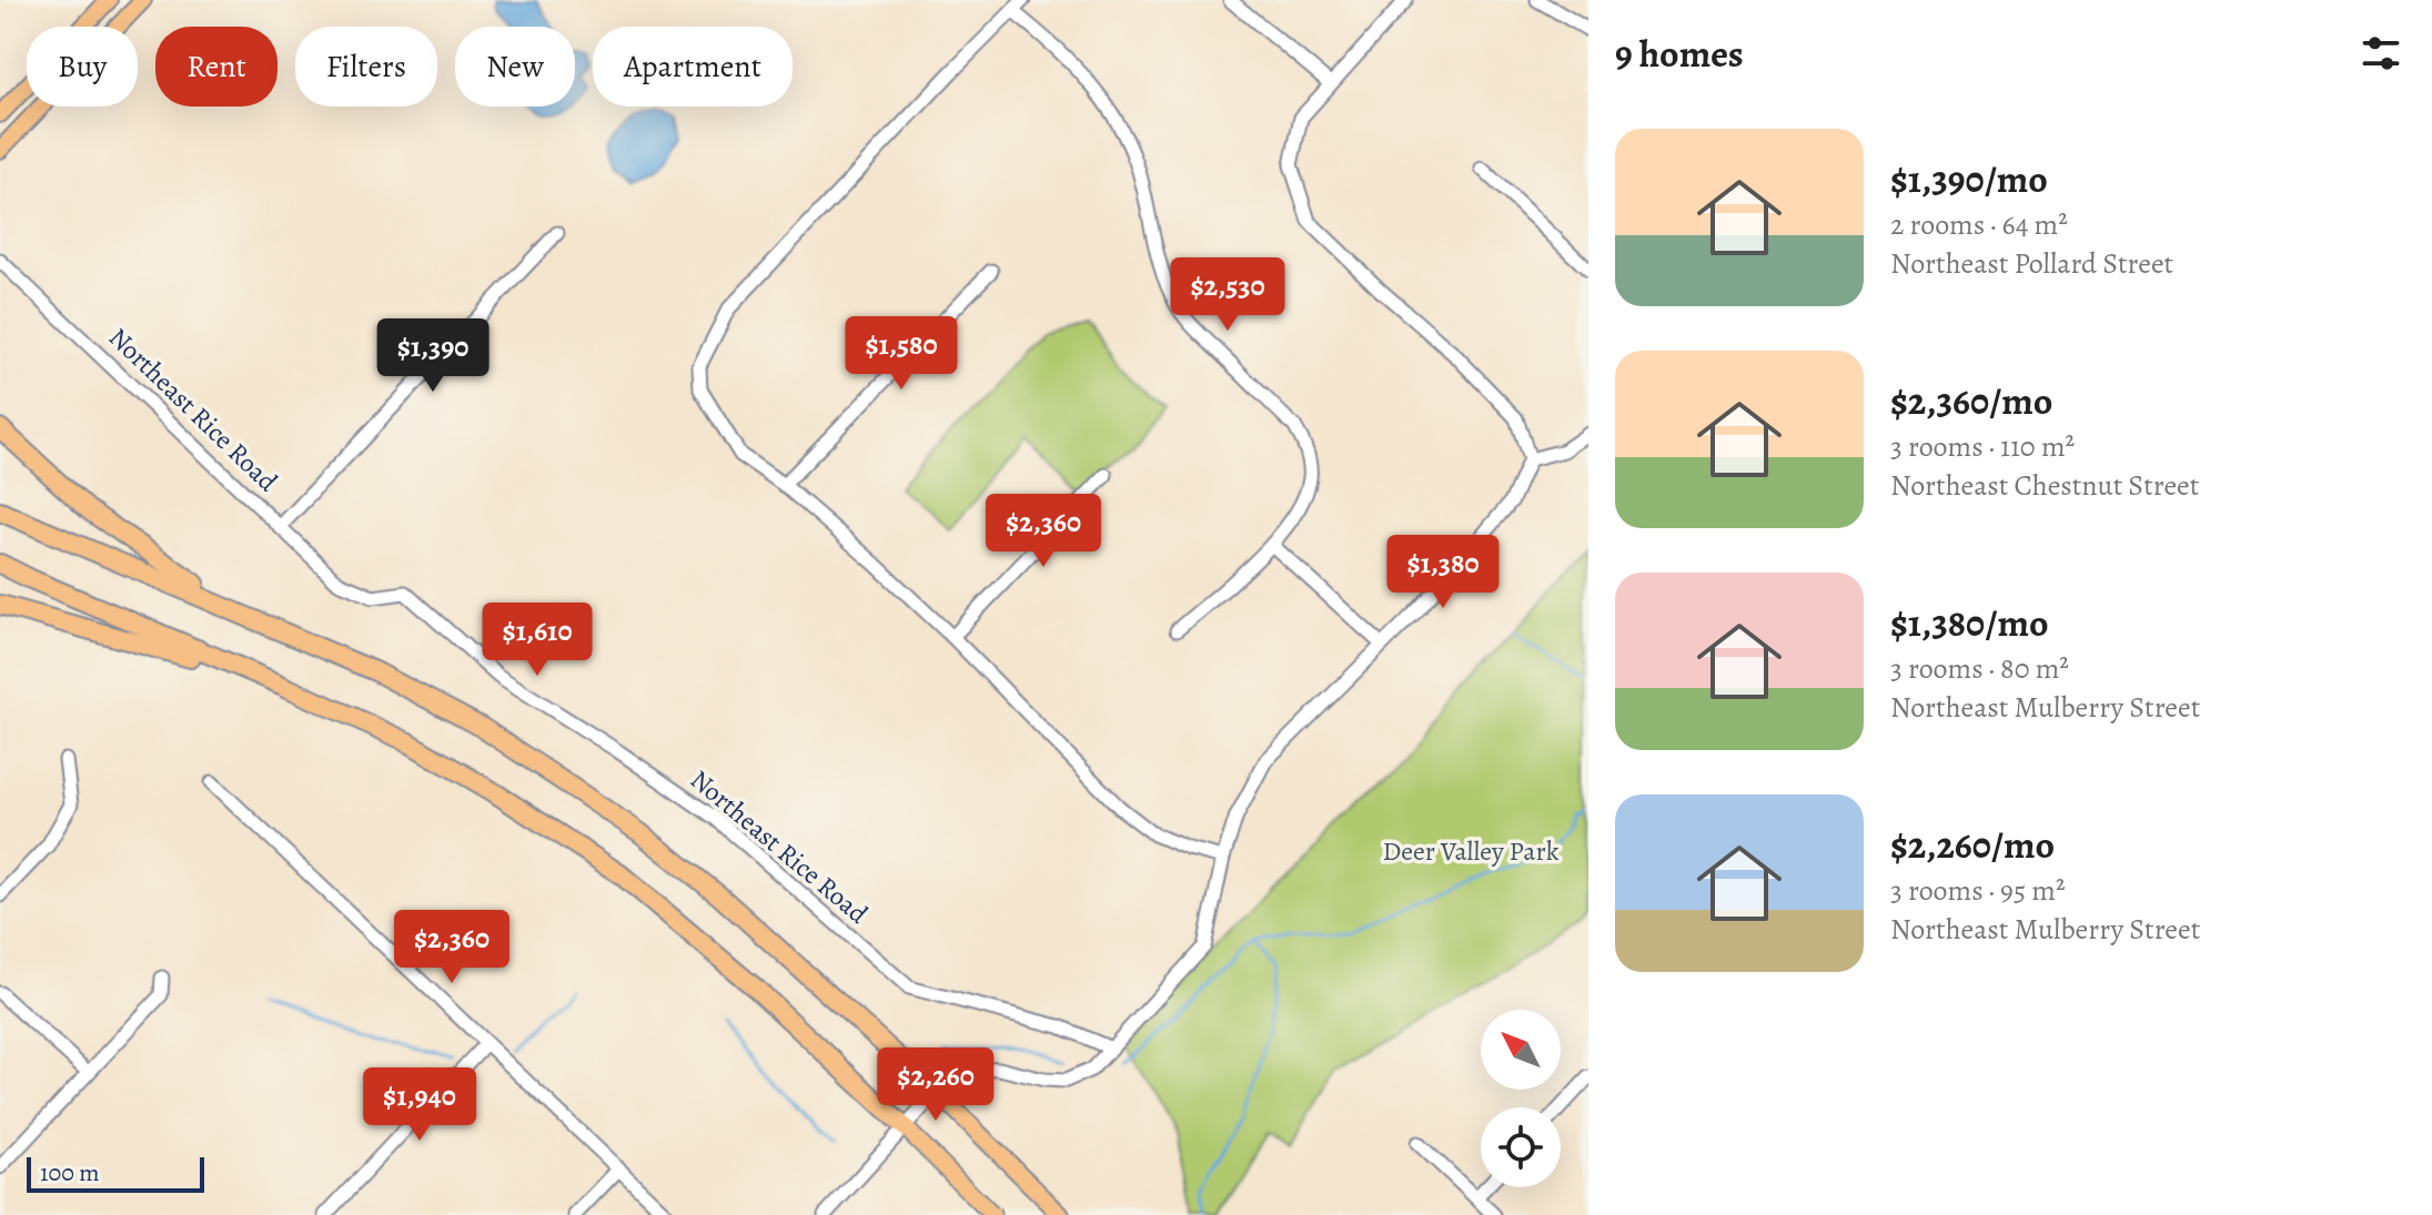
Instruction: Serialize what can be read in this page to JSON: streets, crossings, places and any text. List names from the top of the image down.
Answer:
{
  "streets": {
    "street": ["Northeast Rice Road"]
  },
  "parks": ["Deer Valley Park"],
  "scale_bar": "100 m",
  "north": "top left",
  "page": {
    "heading": "9 homes",
    "chip": [
      "Buy",
      "Rent",
      "Filters",
      "New",
      "Apartment"
    ],
    "list": [
      {
        "name": "$1,390/mo",
        "note": "2 rooms · 64 m² · Northeast Pollard Street"
      },
      {
        "name": "$2,360/mo",
        "note": "3 rooms · 110 m² · Northeast Chestnut Street"
      },
      {
        "name": "$1,380/mo",
        "note": "3 rooms · 80 m² · Northeast Mulberry Street"
      },
      {
        "name": "$2,260/mo",
        "note": "3 rooms · 95 m² · Northeast Mulberry Street"
      }
    ],
    "price": [
      "$2,530",
      "$1,580",
      "$1,390",
      "$2,360",
      "$1,380",
      "$1,610",
      "$2,360",
      "$2,260",
      "$1,940"
    ],
    "scale": "100 m"
  }
}
